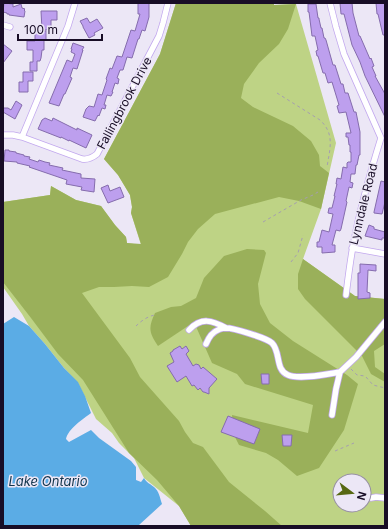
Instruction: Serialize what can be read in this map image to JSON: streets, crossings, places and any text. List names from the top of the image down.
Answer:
{
  "streets": {
    "street": ["Fallingbrook Drive", "Lynndale Road"]
  },
  "water": ["Lake Ontario"],
  "scale_bar": "100 m",
  "north": "right"
}
